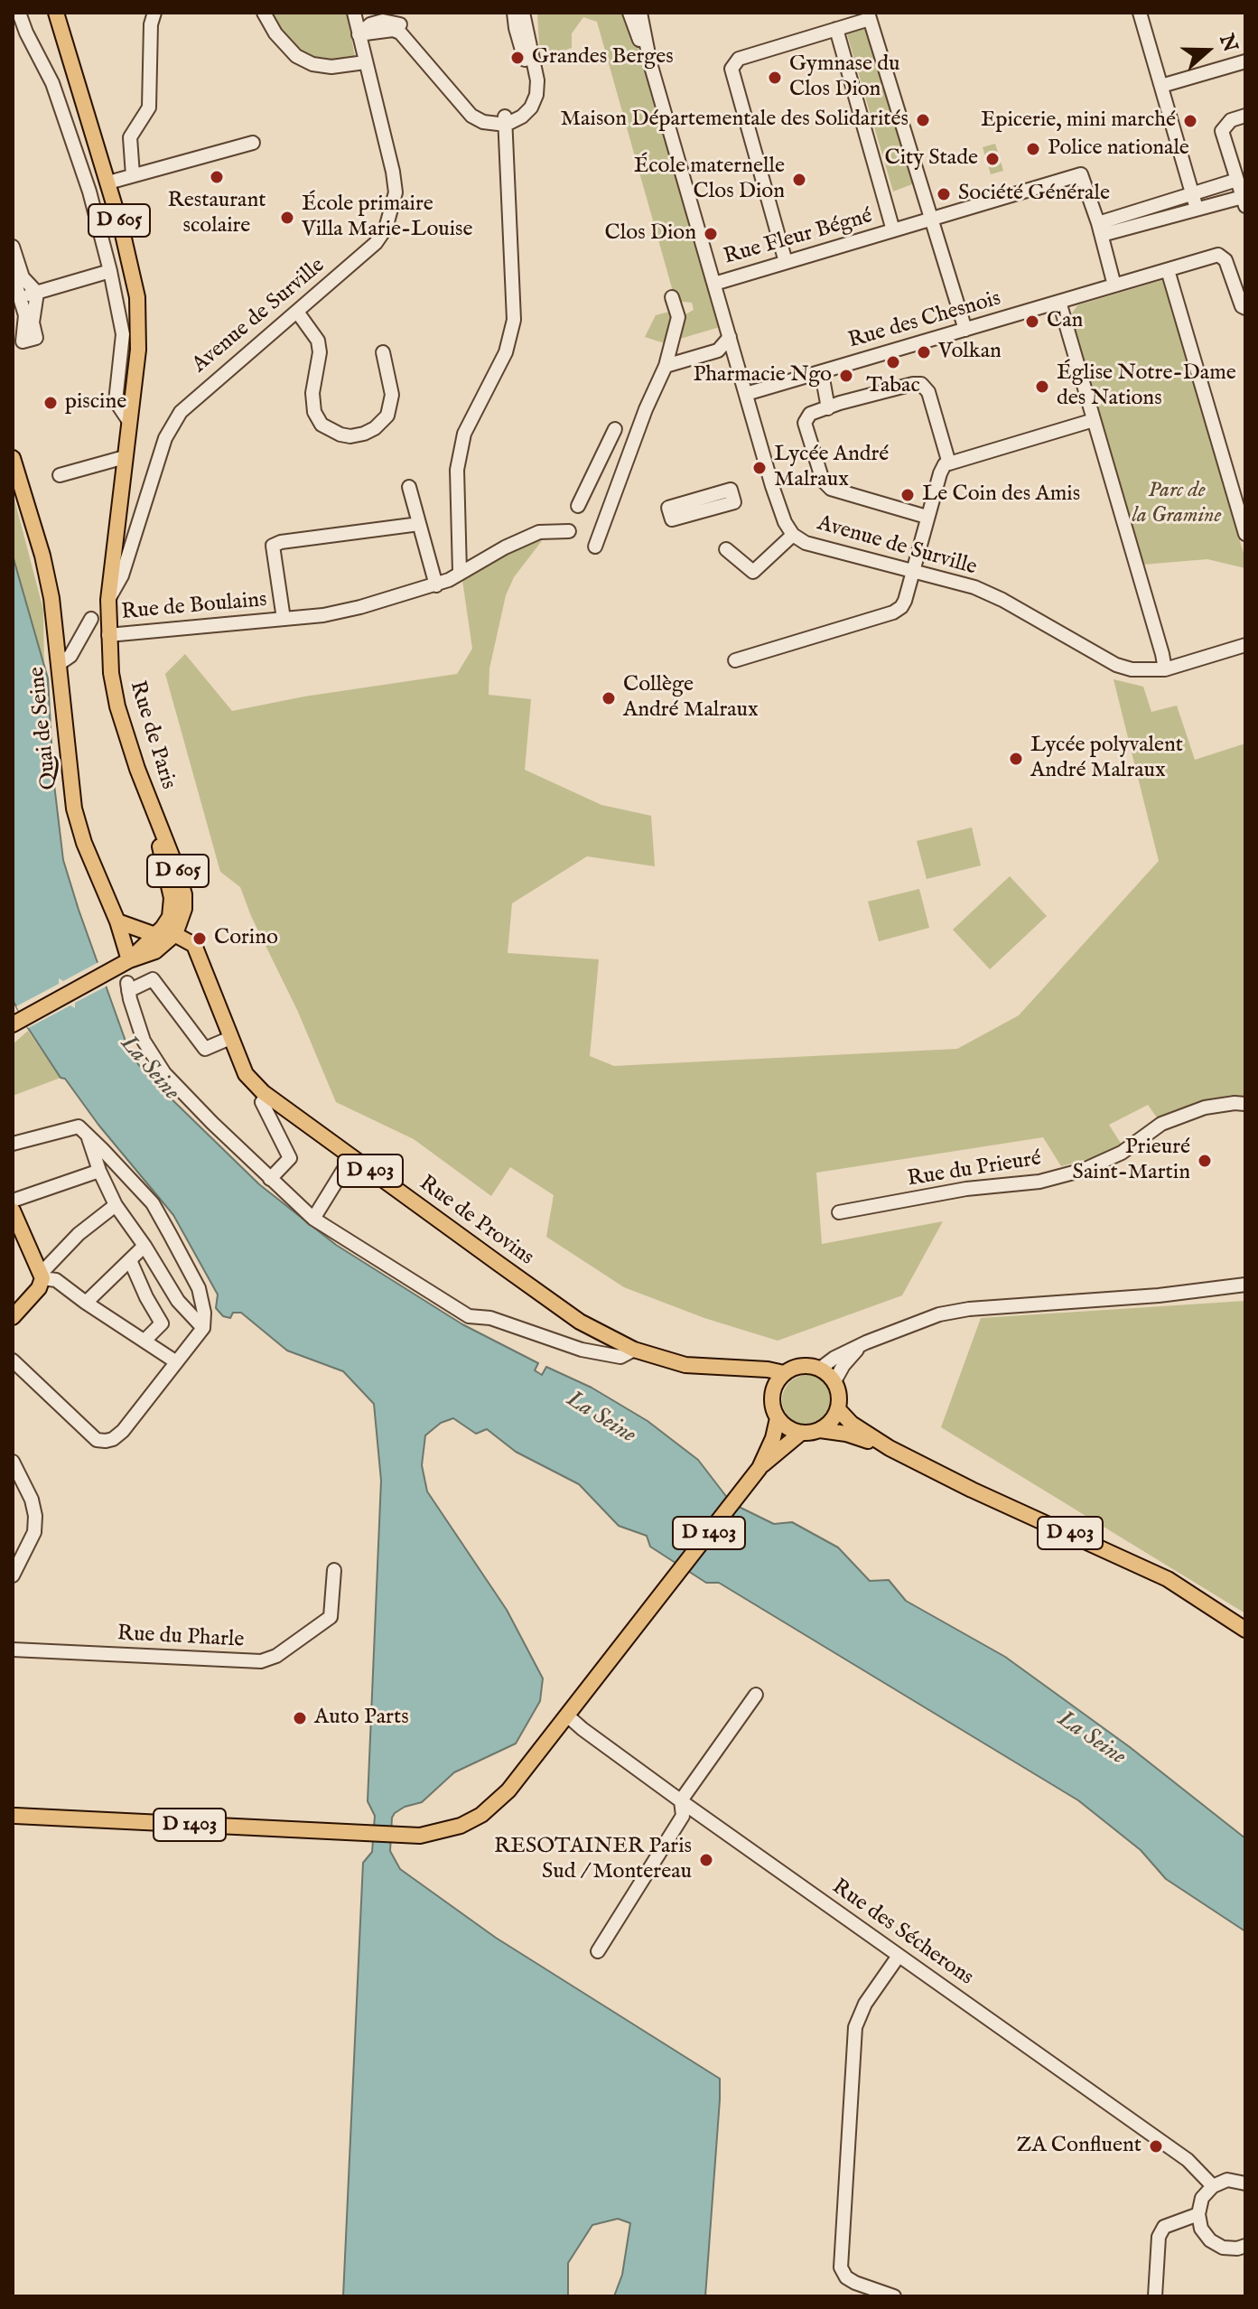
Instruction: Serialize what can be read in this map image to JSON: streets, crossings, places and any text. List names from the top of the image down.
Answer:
{
  "streets": {
    "main road": [
      "D 605",
      "Quai de Seine",
      "Rue de Paris",
      "D 403",
      "Rue de Provins",
      "D 1403"
    ],
    "street": [
      "Rue Fleur Bégné",
      "Avenue de Surville",
      "Rue des Chesnois",
      "Rue de Boulains",
      "Rue du Prieuré",
      "Rue du Pharle",
      "Rue des Sécherons"
    ]
  },
  "crossings": [
    ["D 605", "Avenue de Surville"],
    ["D 605", "Rue de Boulains"],
    ["D 605", "Rue de Paris"],
    ["Rue Fleur Bégné", "Avenue de Surville"],
    ["Avenue de Surville", "Rue des Chesnois"],
    ["Rue de Boulains", "Rue de Paris"],
    ["Rue de Paris", "Rue de Provins"],
    ["D 403", "Rue de Provins"],
    ["D 403", "D 1403"],
    ["Rue de Provins", "D 1403"],
    ["D 1403", "Rue des Sécherons"]
  ],
  "water": ["La Seine"],
  "parks": ["Parc de la Gramine"],
  "places": [
    "Grandes Berges",
    "Gymnase du Clos Dion",
    "Maison Départementale des Solidarités",
    "Epicerie, mini marché",
    "Police nationale",
    "City Stade",
    "Restaurant scolaire",
    "École maternelle Clos Dion",
    "Société Générale",
    "École primaire Villa Marie-Louise",
    "Clos Dion",
    "Can",
    "Volkan",
    "Tabac",
    "Pharmacie Ngo",
    "Église Notre-Dame des Nations",
    "piscine",
    "Lycée André Malraux",
    "Le Coin des Amis",
    "Collège André Malraux",
    "Lycée polyvalent André Malraux",
    "Corino",
    "Prieuré Saint-Martin",
    "Auto Parts",
    "RESOTAINER Paris Sud / Montereau",
    "ZA Confluent"
  ],
  "north": "right"
}
